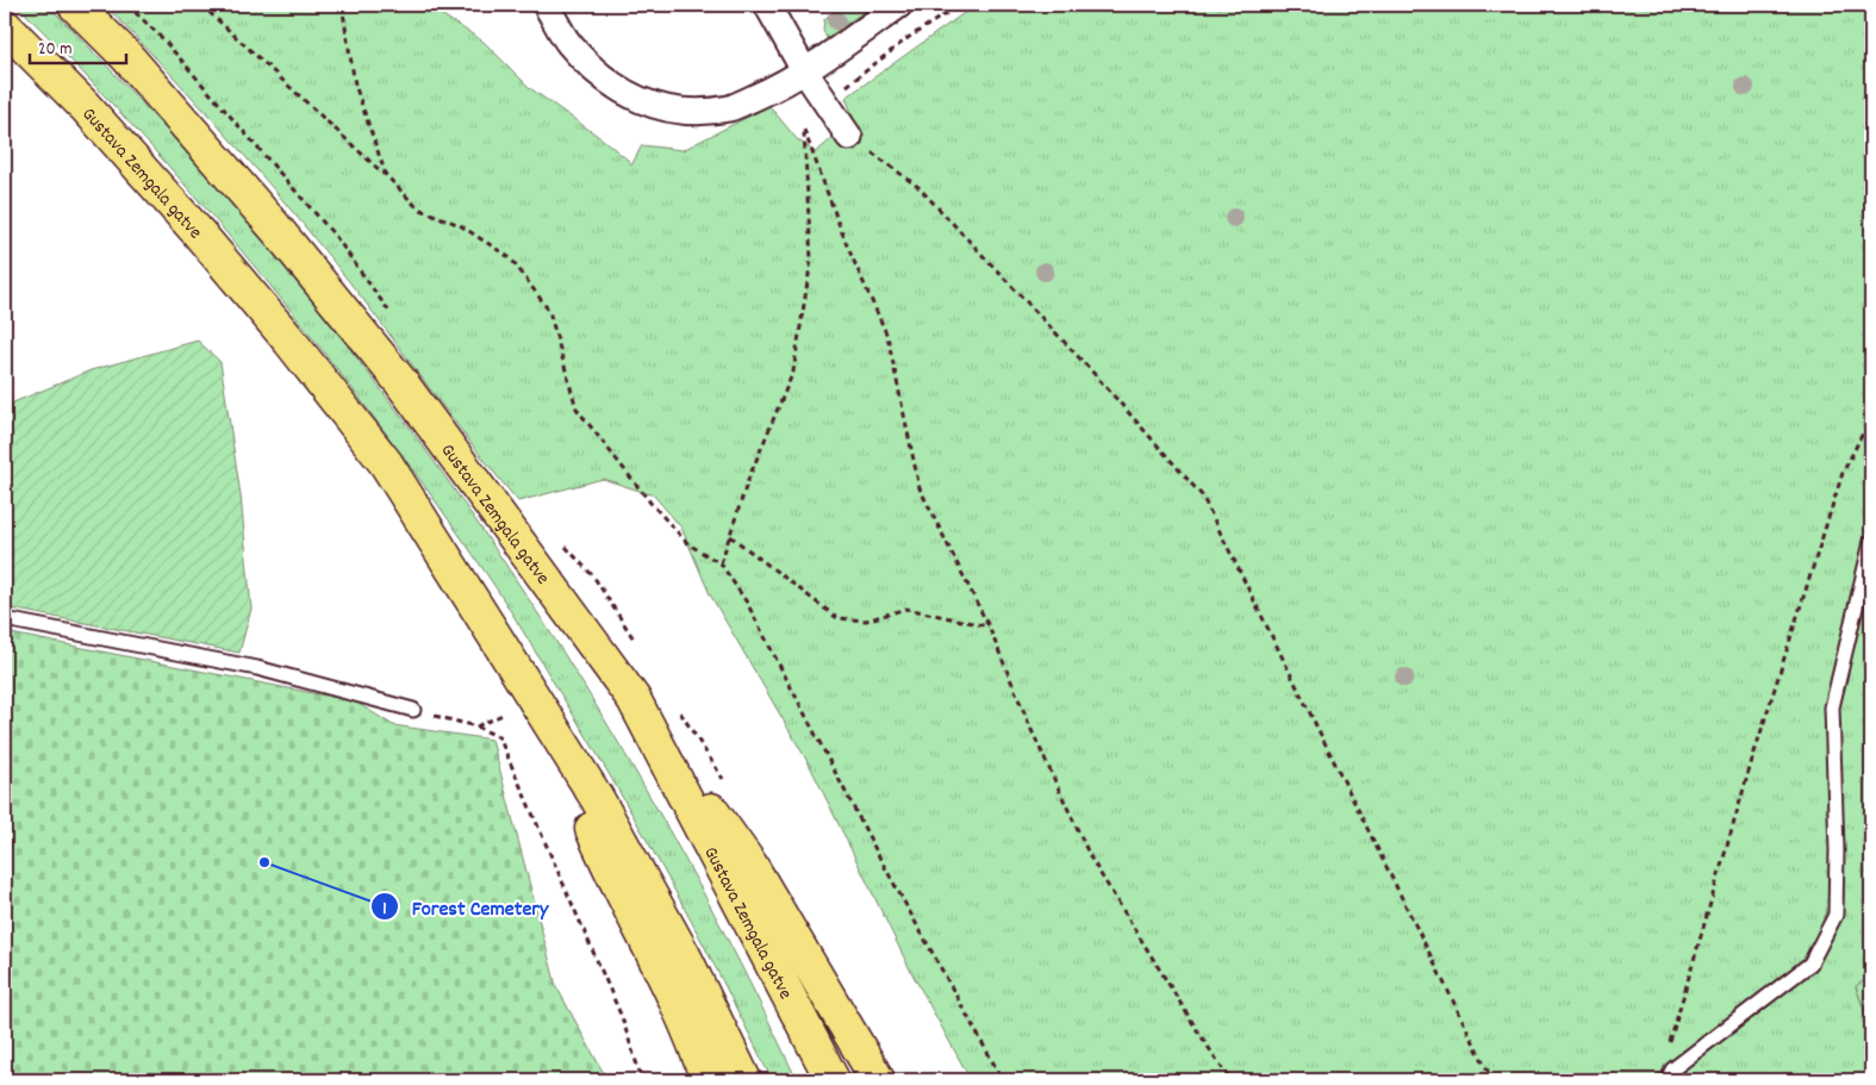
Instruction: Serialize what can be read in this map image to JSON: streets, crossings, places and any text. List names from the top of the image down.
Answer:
{
  "streets": {
    "main road": ["Gustava Zemgala gatve"]
  },
  "places": ["Forest Cemetery"],
  "scale_bar": "20 m"
}
